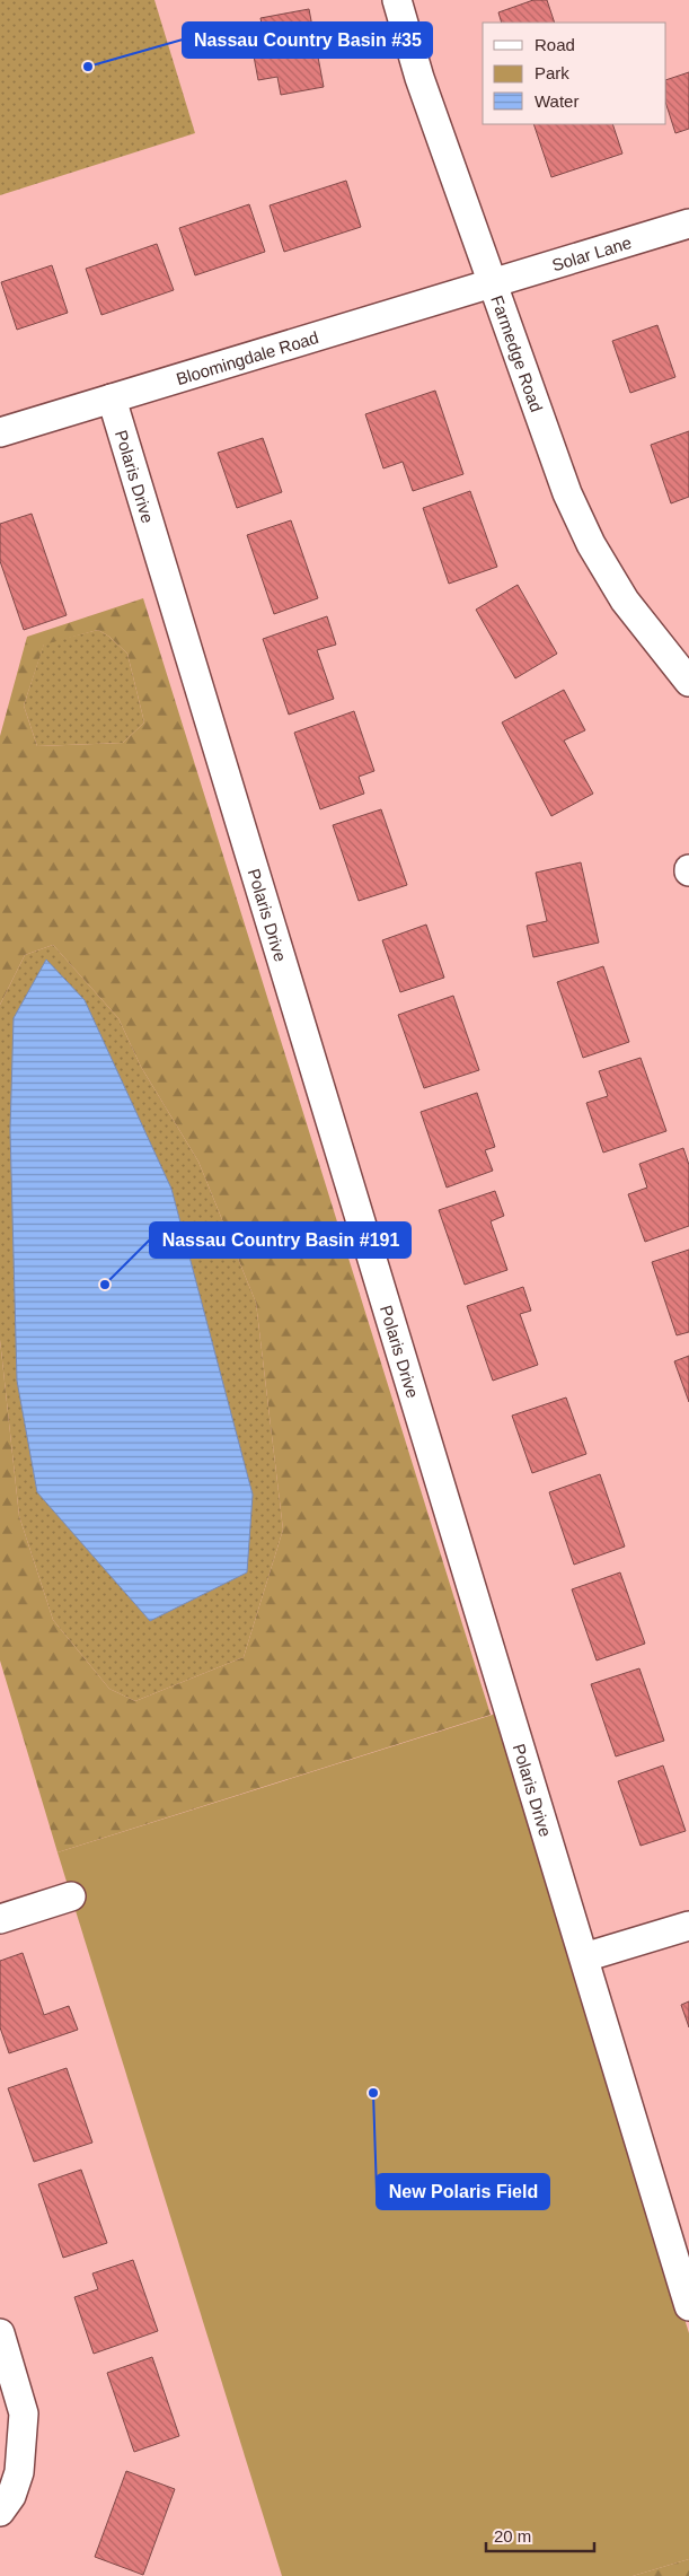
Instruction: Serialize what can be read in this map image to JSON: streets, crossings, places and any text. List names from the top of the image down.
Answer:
{
  "streets": {
    "street": [
      "Solar Lane",
      "Farmedge Road",
      "Bloomingdale Road",
      "Polaris Drive"
    ]
  },
  "crossings": [
    ["Solar Lane", "Farmedge Road"],
    ["Solar Lane", "Bloomingdale Road"],
    ["Farmedge Road", "Bloomingdale Road"],
    ["Bloomingdale Road", "Polaris Drive"]
  ],
  "places": ["Nassau Country Basin #35", "Nassau Country Basin #191", "New Polaris Field"],
  "legend": ["Road", "Park", "Water"],
  "scale_bar": "20 m"
}
